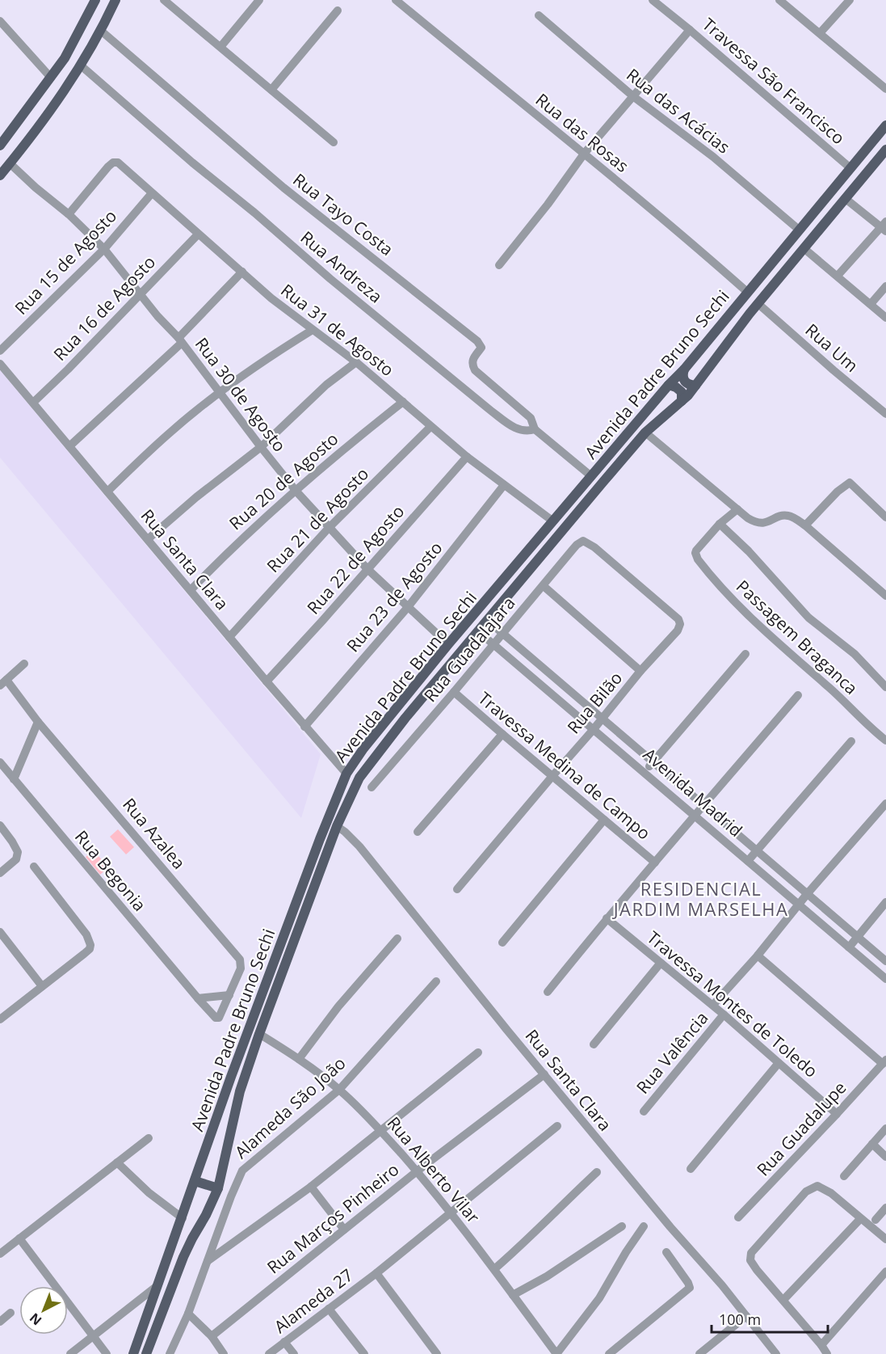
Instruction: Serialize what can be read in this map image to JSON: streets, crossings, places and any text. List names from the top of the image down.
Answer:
{
  "streets": {
    "main road": ["Avenida Padre Bruno Sechi"],
    "street": [
      "Travessa São Francisco",
      "Rua das Acácias",
      "Rua das Rosas",
      "Rua Tayo Costa",
      "Rua 15 de Agosto",
      "Rua Andreza",
      "Rua 16 de Agosto",
      "Rua 31 de Agosto",
      "Rua Um",
      "Rua 30 de Agosto",
      "Rua 20 de Agosto",
      "Rua 21 de Agosto",
      "Rua Santa Clara",
      "Rua 22 de Agosto",
      "Rua 23 de Agosto",
      "Passagem Braganca",
      "Rua Guadalajara",
      "Rua Bilão",
      "Travessa Medina de Campo",
      "Avenida Madrid",
      "Rua Azalea",
      "Rua Begonia",
      "Travessa Montes de Toledo",
      "Rua Valência",
      "Alameda São João",
      "Rua Guadalupe",
      "Rua Alberto Vilar",
      "Rua Marços Pinheiro",
      "Alameda 27"
    ]
  },
  "crossings": [
    ["Travessa São Francisco", "Avenida Padre Bruno Sechi"],
    ["Rua das Acácias", "Avenida Padre Bruno Sechi"],
    ["Rua das Rosas", "Avenida Padre Bruno Sechi"],
    ["Rua Tayo Costa", "Rua Andreza"],
    ["Rua 15 de Agosto", "Rua 31 de Agosto"],
    ["Rua 15 de Agosto", "Rua 30 de Agosto"],
    ["Rua 16 de Agosto", "Rua 31 de Agosto"],
    ["Rua 16 de Agosto", "Rua 30 de Agosto"],
    ["Rua 16 de Agosto", "Rua Santa Clara"],
    ["Rua 31 de Agosto", "Avenida Padre Bruno Sechi"],
    ["Rua 31 de Agosto", "Rua 30 de Agosto"],
    ["Rua 31 de Agosto", "Rua 20 de Agosto"],
    ["Rua 31 de Agosto", "Rua 21 de Agosto"],
    ["Rua 31 de Agosto", "Rua 22 de Agosto"],
    ["Rua 31 de Agosto", "Rua 23 de Agosto"],
    ["Rua Um", "Avenida Padre Bruno Sechi"],
    ["Avenida Padre Bruno Sechi", "Rua 30 de Agosto"],
    ["Avenida Padre Bruno Sechi", "Rua Santa Clara"],
    ["Avenida Padre Bruno Sechi", "Avenida Madrid"],
    ["Avenida Padre Bruno Sechi", "Rua Alberto Vilar"],
    ["Rua 30 de Agosto", "Rua 20 de Agosto"],
    ["Rua 30 de Agosto", "Rua 21 de Agosto"],
    ["Rua 30 de Agosto", "Rua 22 de Agosto"],
    ["Rua 30 de Agosto", "Rua 23 de Agosto"],
    ["Rua 20 de Agosto", "Rua Santa Clara"],
    ["Rua 21 de Agosto", "Rua Santa Clara"],
    ["Rua Santa Clara", "Rua 22 de Agosto"],
    ["Rua Santa Clara", "Rua 23 de Agosto"],
    ["Rua Santa Clara", "Rua Marços Pinheiro"],
    ["Rua Guadalajara", "Rua Bilão"],
    ["Rua Guadalajara", "Travessa Medina de Campo"],
    ["Rua Guadalajara", "Avenida Madrid"],
    ["Rua Bilão", "Travessa Medina de Campo"],
    ["Rua Bilão", "Avenida Madrid"],
    ["Avenida Madrid", "Rua Valência"],
    ["Rua Azalea", "Rua Begonia"],
    ["Travessa Montes de Toledo", "Rua Valência"],
    ["Travessa Montes de Toledo", "Rua Guadalupe"],
    ["Alameda São João", "Rua Alberto Vilar"],
    ["Rua Alberto Vilar", "Rua Marços Pinheiro"],
    ["Rua Alberto Vilar", "Alameda 27"]
  ],
  "districts": ["RESIDENCIAL JARDIM MARSELHA"],
  "scale_bar": "100 m",
  "north": "bottom left"
}
